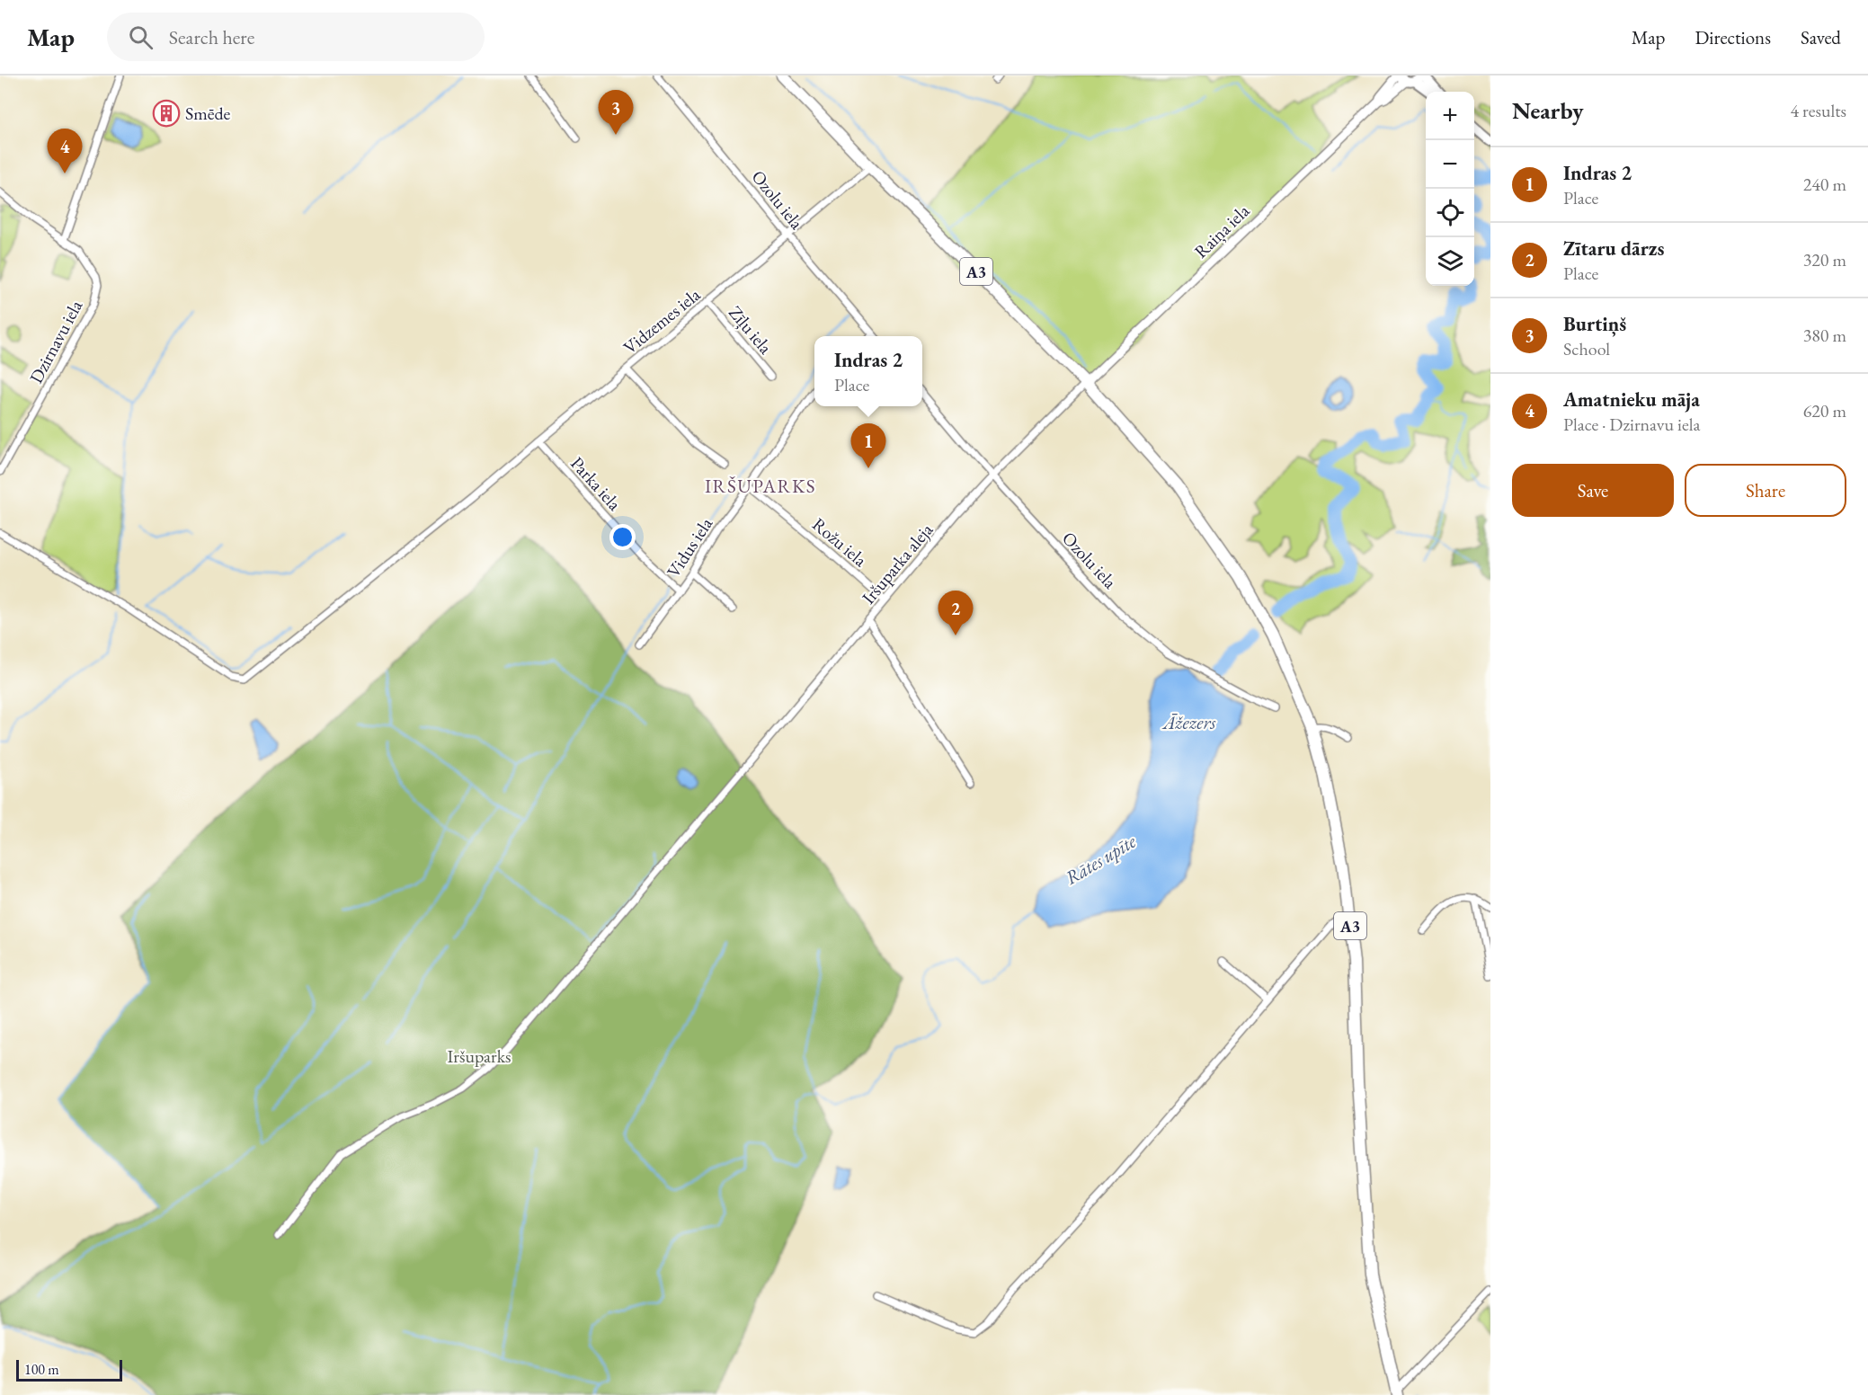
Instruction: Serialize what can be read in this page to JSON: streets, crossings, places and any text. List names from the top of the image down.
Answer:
{
  "streets": {
    "highway": ["A3"],
    "street": [
      "Ozolu iela",
      "Raiņa iela",
      "Vidzemes iela",
      "Zīļu iela",
      "Dzirnavu iela",
      "Parka iela",
      "Rožu iela",
      "Vidus iela",
      "Iršuparka aleja"
    ]
  },
  "crossings": [
    ["Ozolu iela", "Vidzemes iela"],
    ["Ozolu iela", "Iršuparka aleja"],
    ["Raiņa iela", "A3"],
    ["Raiņa iela", "Iršuparka aleja"],
    ["A3", "Vidzemes iela"],
    ["A3", "Iršuparka aleja"],
    ["Vidzemes iela", "Zīļu iela"],
    ["Vidzemes iela", "Parka iela"],
    ["Parka iela", "Vidus iela"],
    ["Rožu iela", "Vidus iela"],
    ["Rožu iela", "Iršuparka aleja"]
  ],
  "districts": ["IRŠUPARKS"],
  "water": ["Āžezers", "Rātes upīte"],
  "parks": ["Iršuparks"],
  "places": {
    "building": ["Smēde"]
  },
  "scale_bar": "100 m",
  "page": {
    "header": "Map",
    "search": "Search here",
    "nav": ["Map", "Directions", "Saved"],
    "heading": ["Nearby", "4 results"],
    "pins": [
      "3",
      "4",
      "1",
      "2"
    ],
    "map_buttons": ["+", "−"],
    "list": [
      {
        "mark": "1",
        "name": "Indras 2",
        "note": "Place",
        "value": "240 m"
      },
      {
        "mark": "2",
        "name": "Zītaru dārzs",
        "note": "Place",
        "value": "320 m"
      },
      {
        "mark": "3",
        "name": "Burtiņš",
        "note": "School",
        "value": "380 m"
      },
      {
        "mark": "4",
        "name": "Amatnieku māja",
        "note": "Place · Dzirnavu iela",
        "value": "620 m"
      }
    ],
    "popup": ["Indras 2", "Place"],
    "buttons": ["Save", "Share"],
    "scale": "100 m"
  }
}
